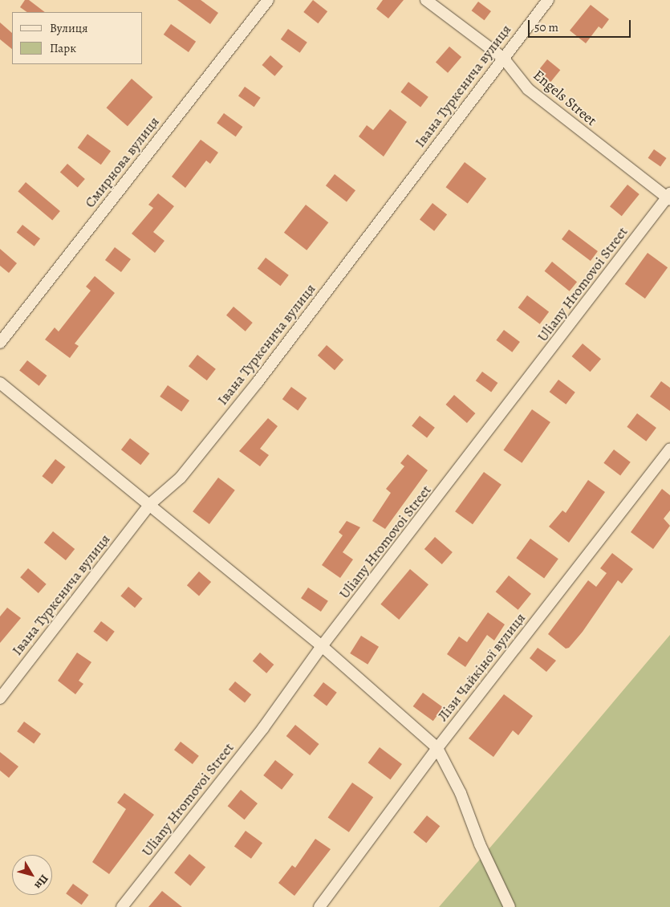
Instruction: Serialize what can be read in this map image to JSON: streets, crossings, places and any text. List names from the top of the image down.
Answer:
{
  "streets": {
    "street": [
      "Івана Туркенича вулиця",
      "Engels Street",
      "Смирнова вулиця",
      "Uliany Hromovoi Street",
      "Лізи Чайкіної вулиця"
    ]
  },
  "crossings": [
    ["Івана Туркенича вулиця", "Engels Street"],
    ["Engels Street", "Uliany Hromovoi Street"]
  ],
  "legend": ["Вулиця", "Парк"],
  "scale_bar": "50 m",
  "north": "bottom right"
}
